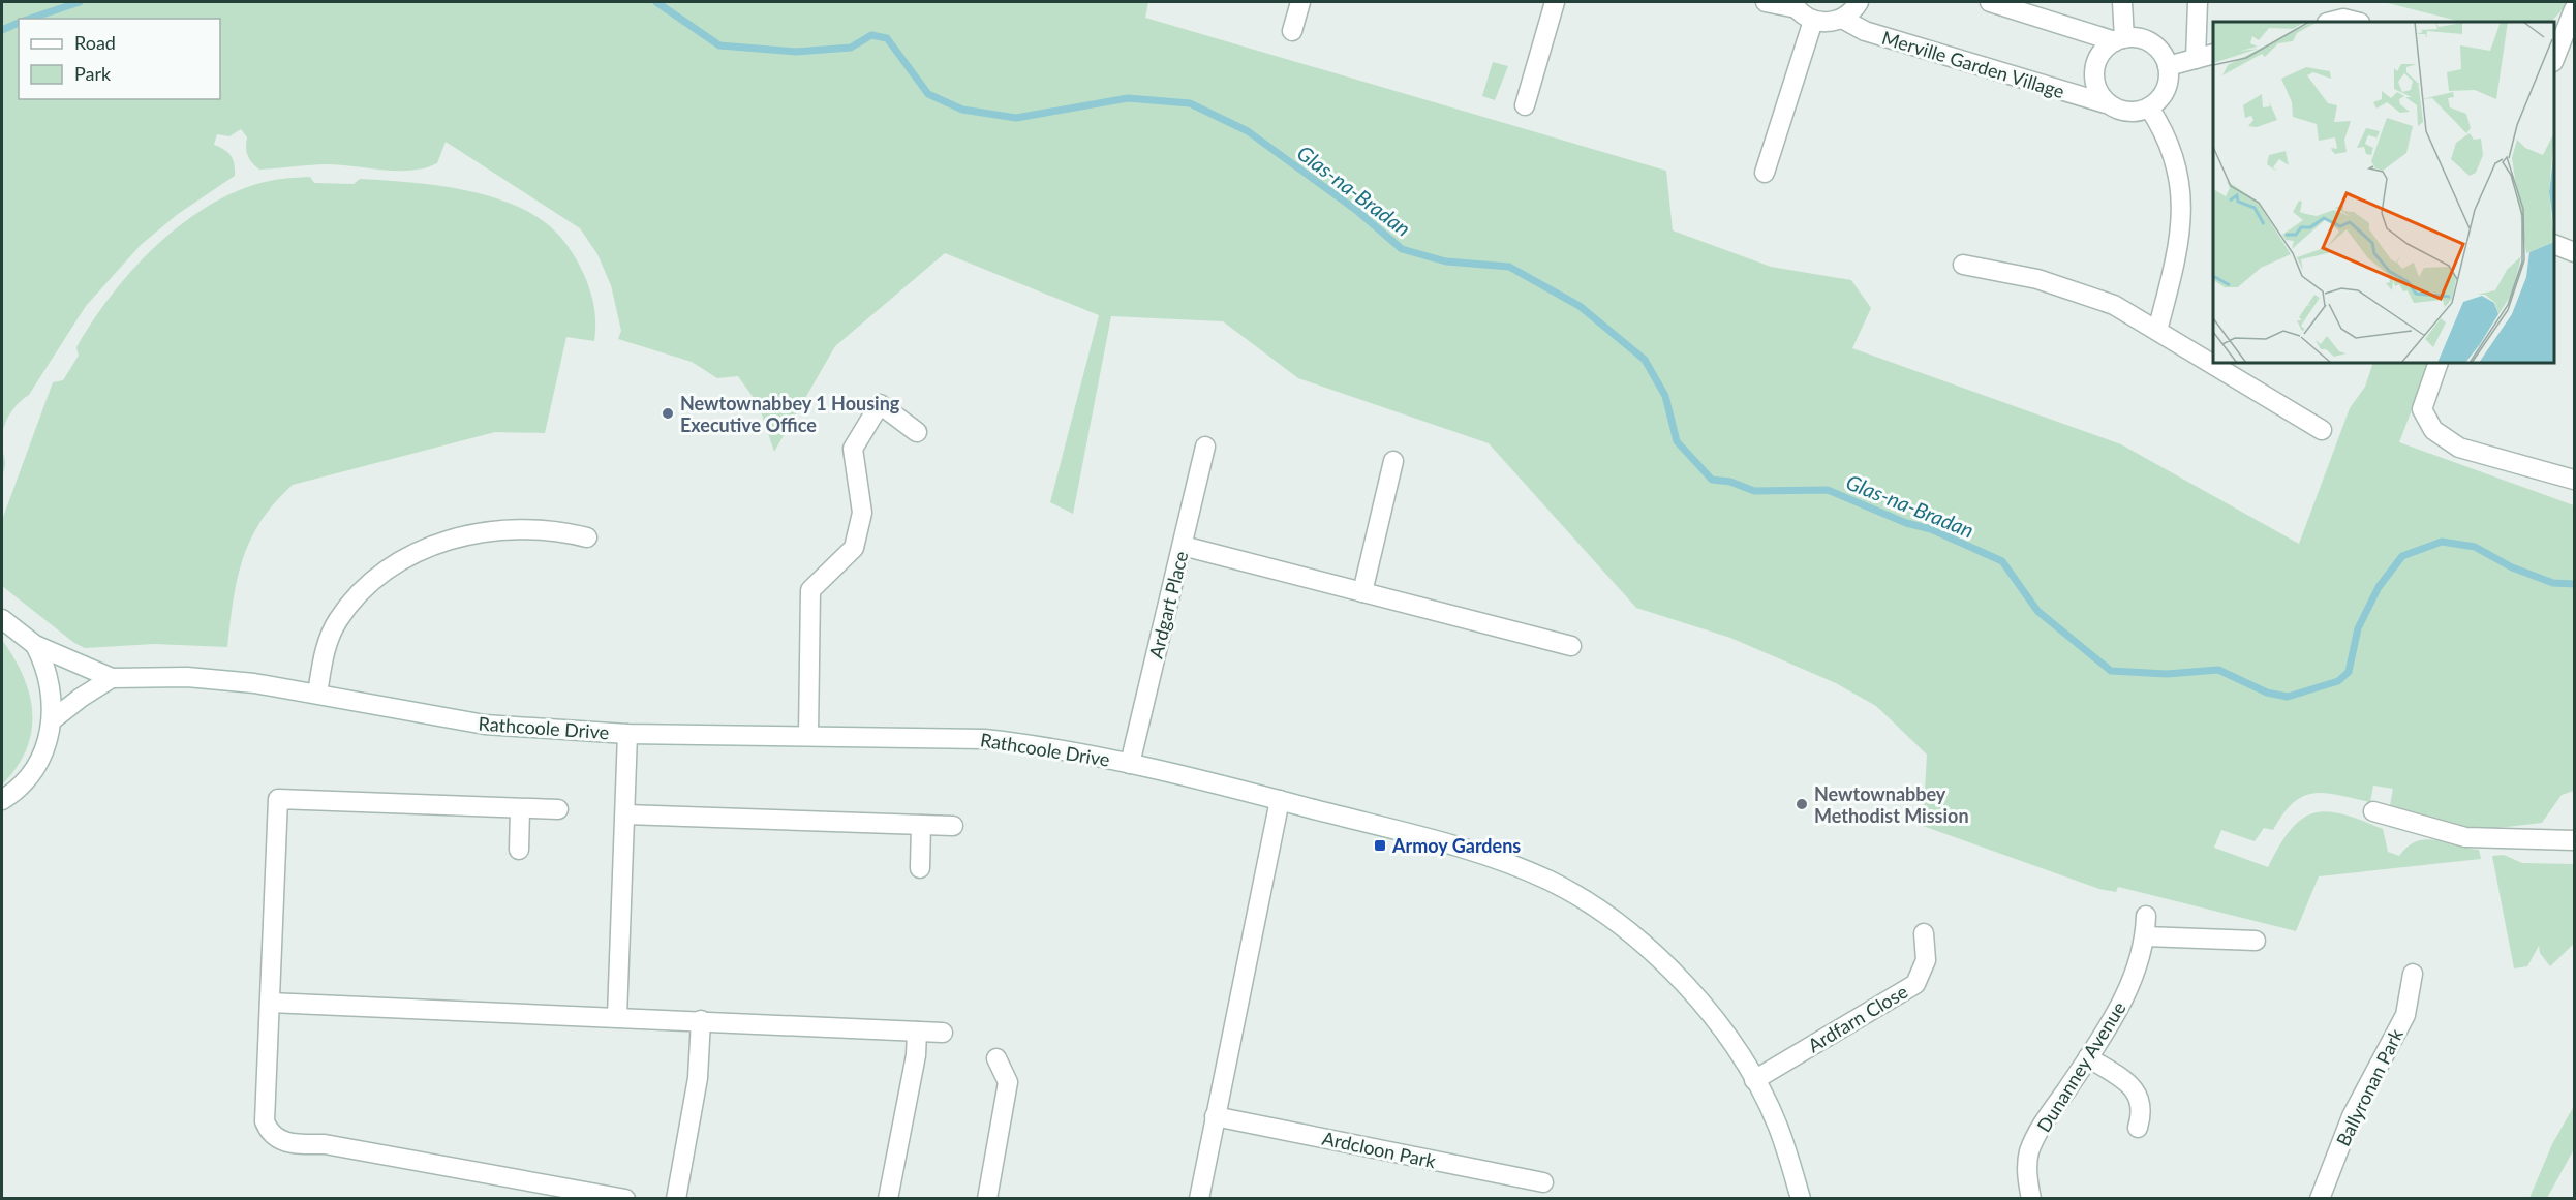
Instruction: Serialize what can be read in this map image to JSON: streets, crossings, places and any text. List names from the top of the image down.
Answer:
{
  "streets": {
    "street": [
      "Merville Garden Village",
      "Ardgart Place",
      "Rathcoole Drive",
      "Ardfarn Close",
      "Dunanney Avenue",
      "Ballyronan Park",
      "Ardcloon Park"
    ]
  },
  "crossings": [
    ["Ardgart Place", "Rathcoole Drive"],
    ["Rathcoole Drive", "Ardfarn Close"]
  ],
  "water": ["Glas-na-Bradan"],
  "places": {
    "other": ["Newtownabbey 1 Housing Executive Office", "Newtownabbey Methodist Mission"],
    "transit": ["Armoy Gardens"]
  },
  "legend": ["Road", "Park"]
}
